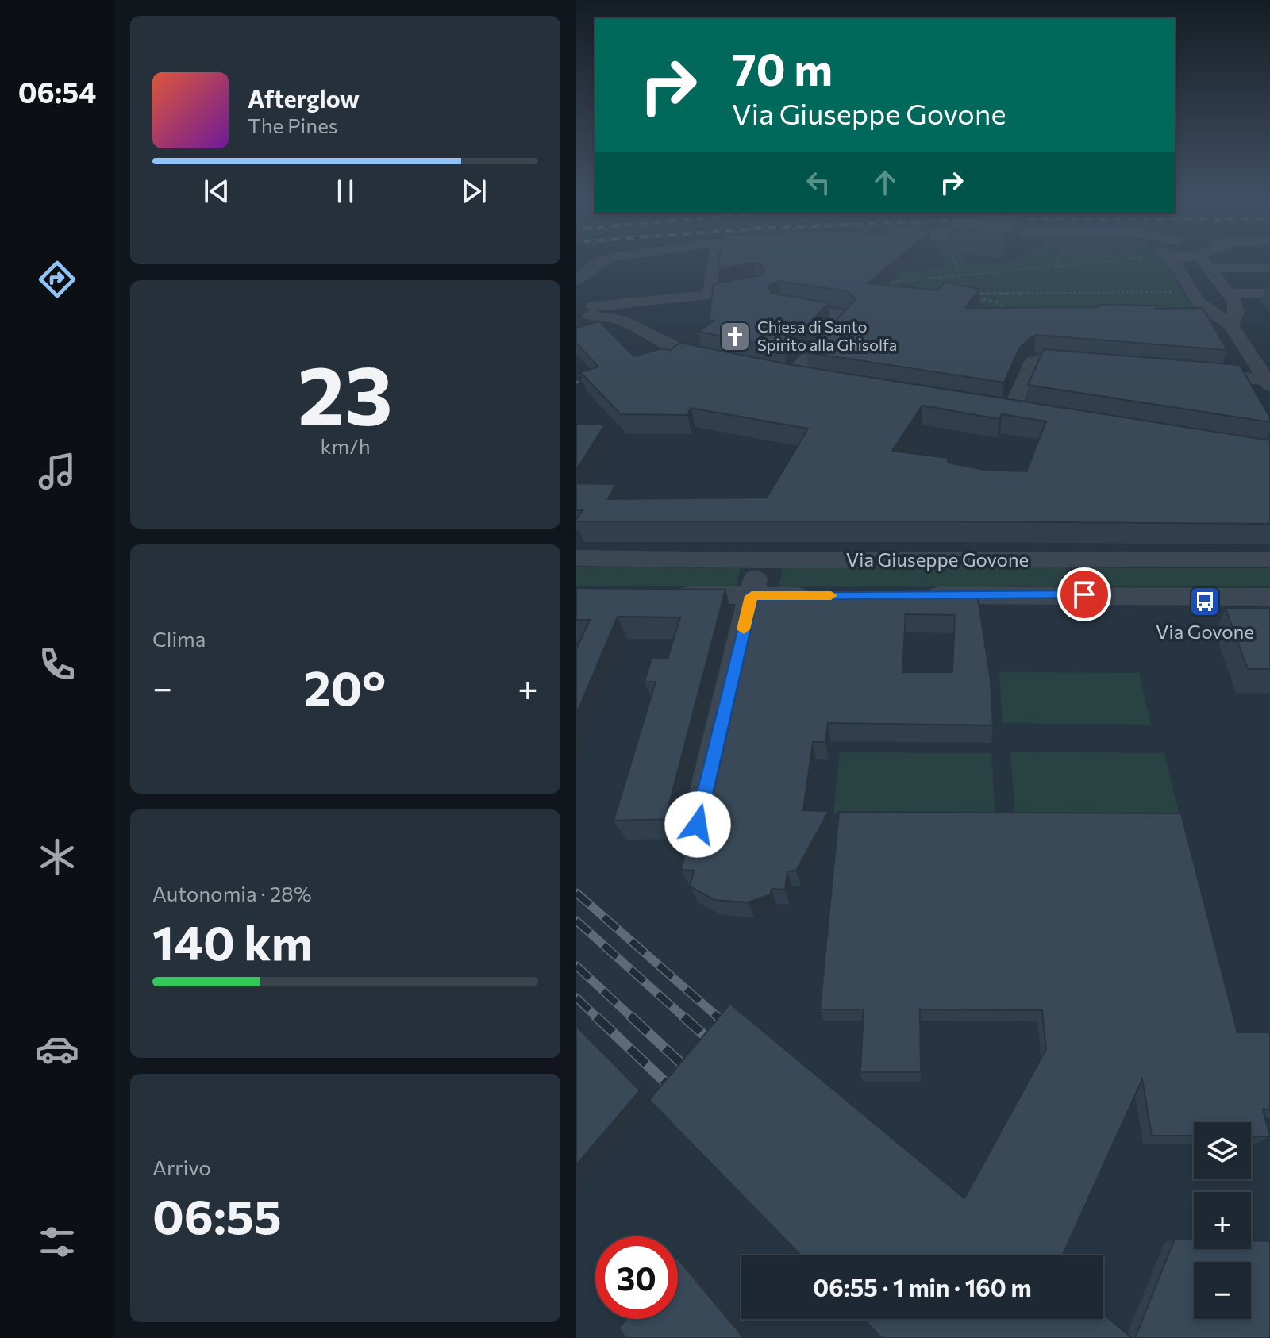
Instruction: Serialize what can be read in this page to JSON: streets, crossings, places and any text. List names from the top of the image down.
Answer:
{
  "streets": {
    "street": ["Via Giuseppe Govone"]
  },
  "places": {
    "church": ["Chiesa di Santo Spirito alla Ghisolfa"],
    "bus stop": ["Via Govone"]
  },
  "page": {
    "tabs": "06:54",
    "turn": ["70 m", "Via Giuseppe Govone"],
    "song": ["Afterglow", "The Pines"],
    "tile": [
      ["23", "km/h"],
      "Clima",
      ["Autonomia · 28%", "140 km"],
      ["Arrivo", "06:55"]
    ],
    "heat": ["−", "20°", "+"],
    "map_buttons": ["+", "−"],
    "limit": "30",
    "trip": "06:55 · 1 min · 160 m"
  }
}
